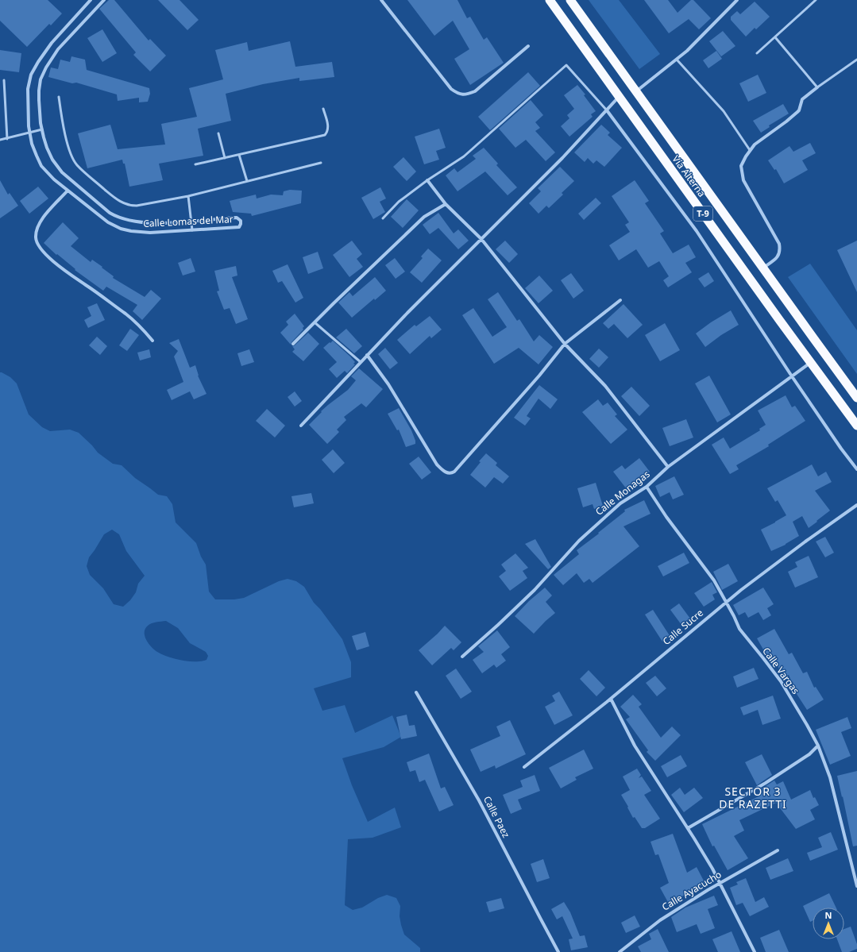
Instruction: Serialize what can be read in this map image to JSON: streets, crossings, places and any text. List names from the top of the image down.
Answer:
{
  "streets": {
    "highway": ["Vía Alterna", "T-9"],
    "street": [
      "Calle Lomas del Mar",
      "Calle Monagas",
      "Calle Sucre",
      "Calle Vargas",
      "Calle Paez",
      "Calle Ayacucho"
    ]
  },
  "crossings": [
    ["Vía Alterna", "Calle Monagas"],
    ["Calle Monagas", "Calle Vargas"],
    ["Calle Sucre", "Calle Vargas"]
  ],
  "districts": ["SECTOR 3 DE RAZETTI"],
  "north": "top"
}
